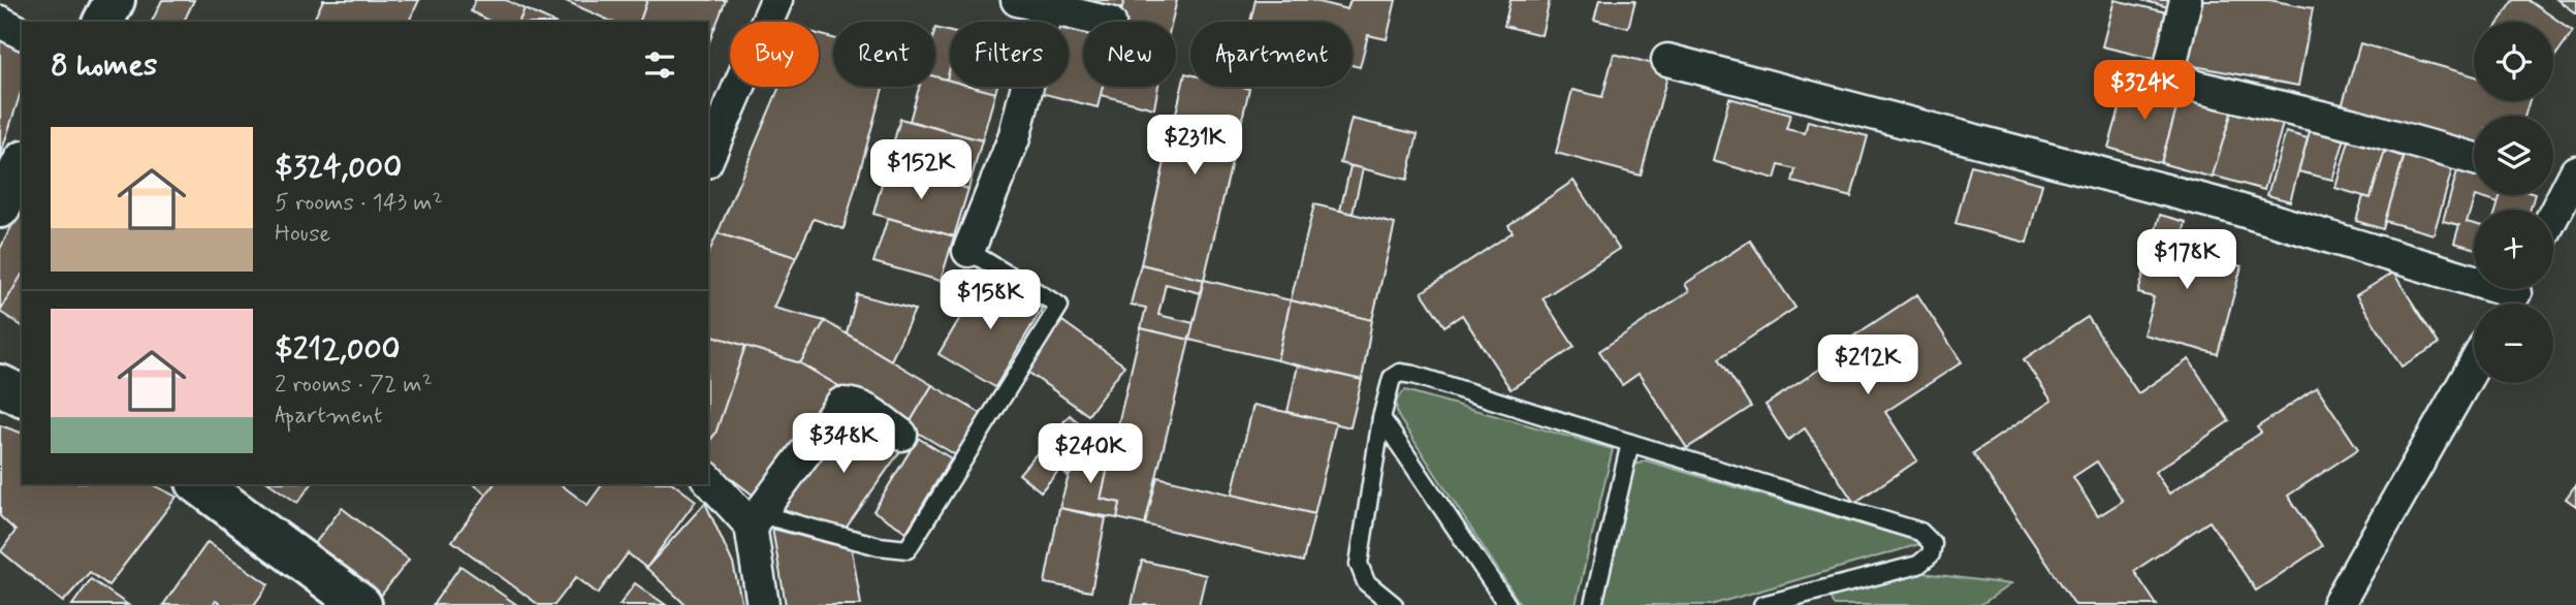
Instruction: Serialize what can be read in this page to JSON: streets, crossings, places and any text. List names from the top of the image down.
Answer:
{
  "page": {
    "map_buttons": ["+", "−"],
    "chip": [
      "Buy",
      "Rent",
      "Filters",
      "New",
      "Apartment"
    ],
    "heading": "8 homes",
    "price": [
      "$324K",
      "$231K",
      "$152K",
      "$178K",
      "$158K",
      "$212K",
      "$348K",
      "$240K"
    ],
    "list": [
      {
        "name": "$324,000",
        "note": "5 rooms · 143 m² · House"
      },
      {
        "name": "$212,000",
        "note": "2 rooms · 72 m² · Apartment"
      }
    ]
  }
}
